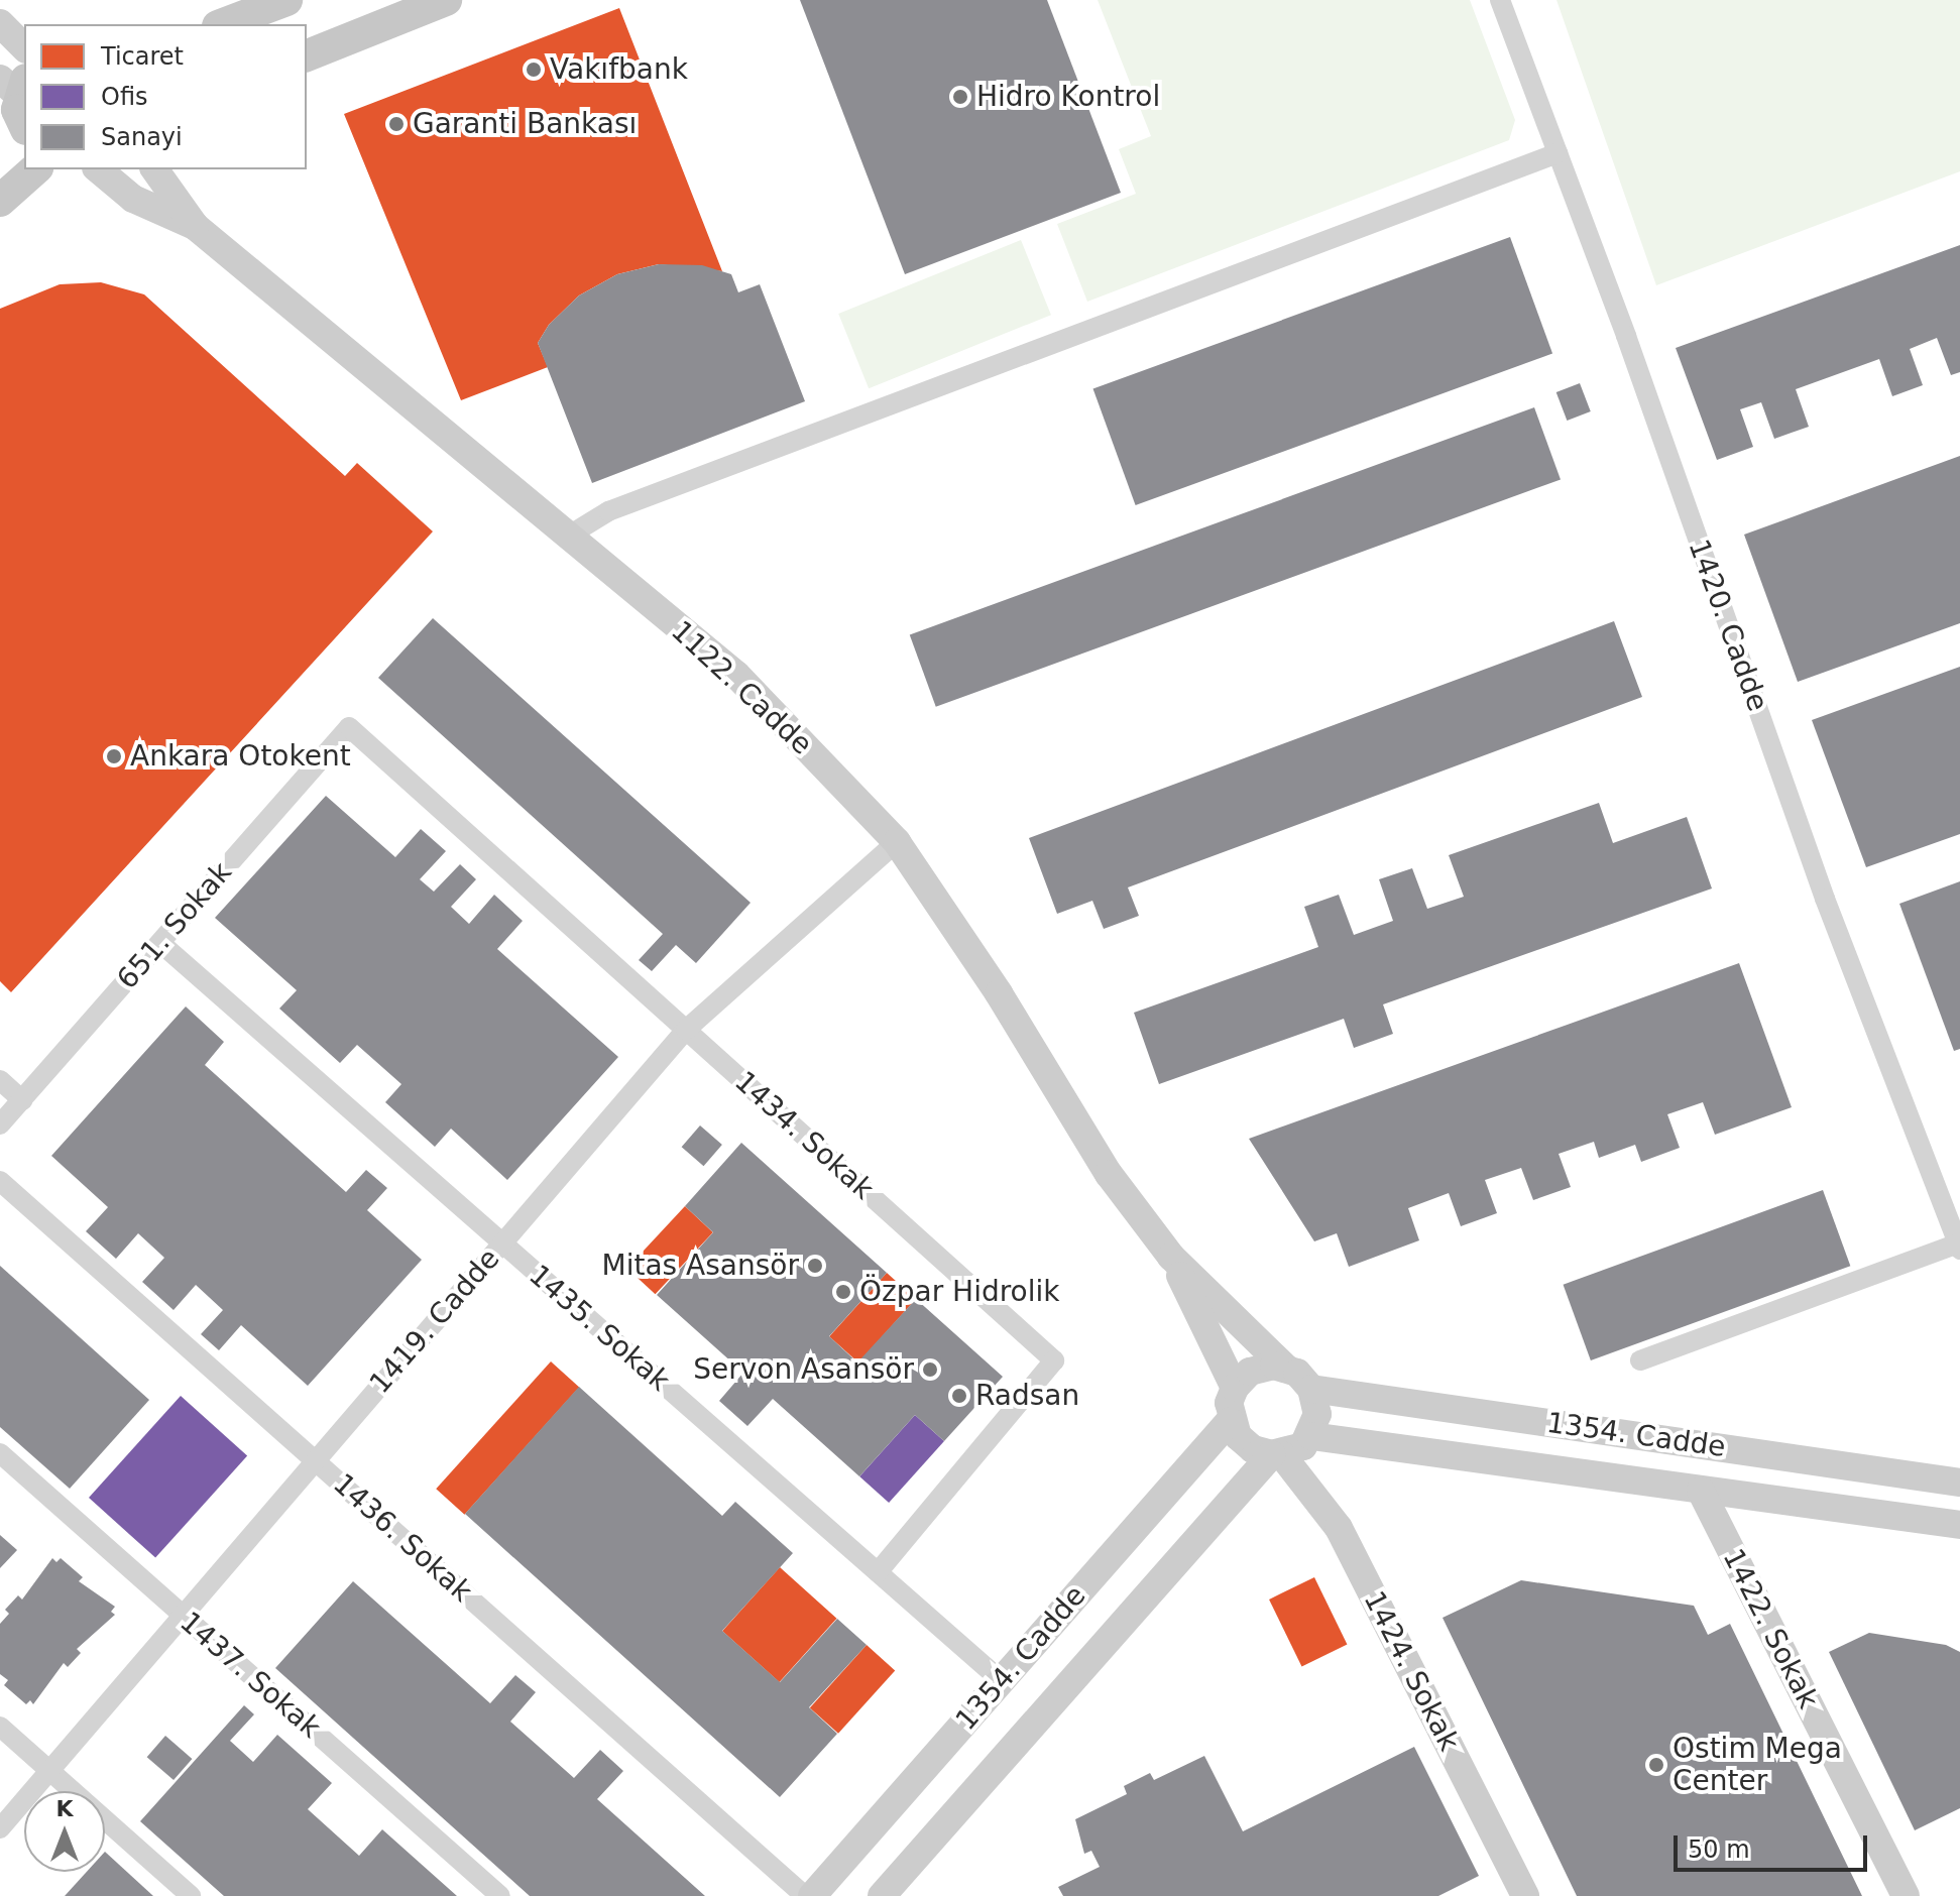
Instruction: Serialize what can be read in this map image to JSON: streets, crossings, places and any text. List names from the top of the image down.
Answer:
{
  "streets": {
    "main road": [
      "1122. Cadde",
      "1354. Cadde",
      "1422. Sokak",
      "1424. Sokak"
    ],
    "street": [
      "1420. Cadde",
      "651. Sokak",
      "1434. Sokak",
      "1419. Cadde",
      "1435. Sokak",
      "1436. Sokak",
      "1437. Sokak"
    ]
  },
  "crossings": [
    ["1122. Cadde", "1419. Cadde"],
    ["651. Sokak", "1434. Sokak"],
    ["651. Sokak", "1435. Sokak"],
    ["1434. Sokak", "1419. Cadde"],
    ["1434. Sokak", "1435. Sokak"],
    ["1419. Cadde", "1435. Sokak"],
    ["1419. Cadde", "1436. Sokak"],
    ["1419. Cadde", "1437. Sokak"],
    ["1435. Sokak", "1354. Cadde"],
    ["1354. Cadde", "1422. Sokak"],
    ["1354. Cadde", "1424. Sokak"]
  ],
  "places": [
    "Vakıfbank",
    "Hidro Kontrol",
    "Garanti Bankası",
    "Ankara Otokent",
    "Mitas Asansör",
    "Özpar Hidrolik",
    "Servon Asansör",
    "Radsan",
    "Ostim Mega Center"
  ],
  "legend": ["Ticaret", "Ofis", "Sanayi"],
  "scale_bar": "50 m",
  "north": "top"
}
